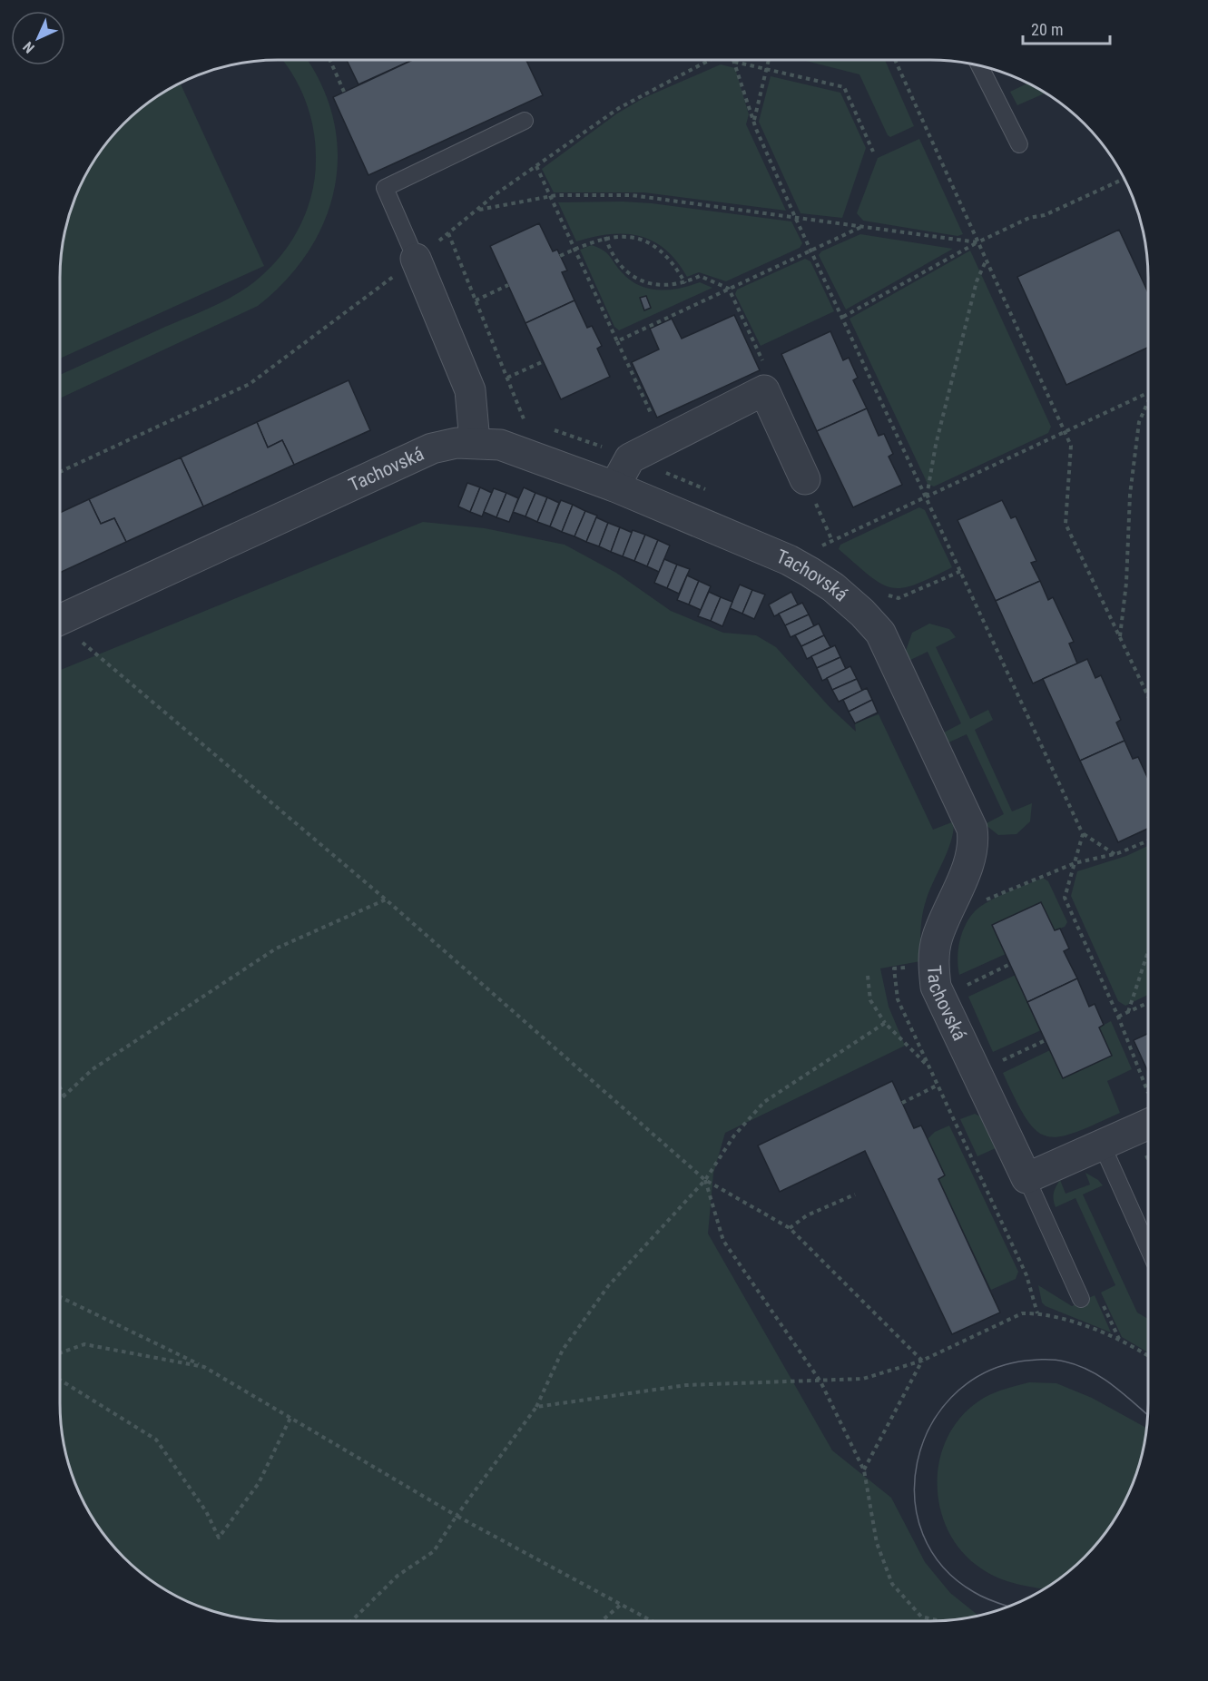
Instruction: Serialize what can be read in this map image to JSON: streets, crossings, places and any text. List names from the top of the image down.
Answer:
{
  "streets": {
    "street": ["Tachovská"]
  },
  "scale_bar": "20 m",
  "north": "bottom left"
}
